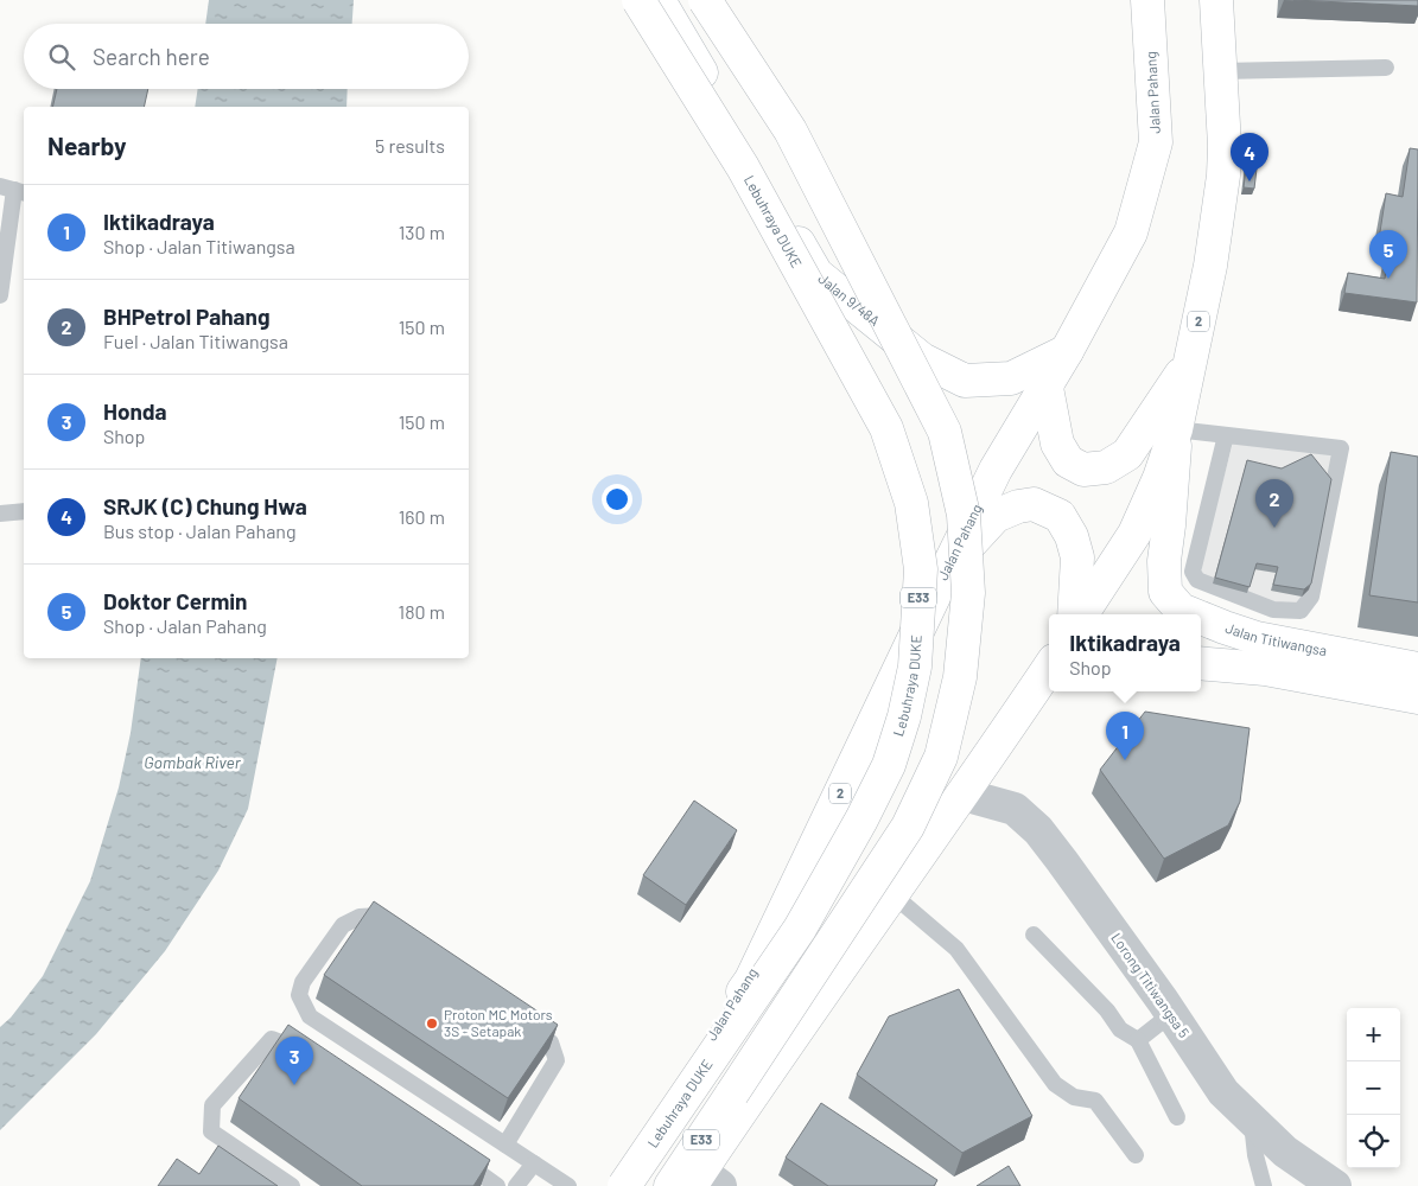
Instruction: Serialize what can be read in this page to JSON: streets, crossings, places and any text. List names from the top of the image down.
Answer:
{
  "streets": {
    "main road": [
      "Jalan Pahang",
      "Lebuhraya DUKE",
      "Jalan 9/48A",
      "2",
      "E33",
      "Jalan Titiwangsa"
    ],
    "street": ["Lorong Titiwangsa 5"]
  },
  "crossings": [
    ["Jalan Pahang", "Jalan 9/48A"],
    ["2", "Jalan Titiwangsa"]
  ],
  "water": ["Gombak River"],
  "places": ["Proton MC Motors 3S - Setapak"],
  "page": {
    "search": "Search here",
    "heading": ["Nearby", "5 results"],
    "pins": [
      "4",
      "5",
      "2",
      "1",
      "3"
    ],
    "list": [
      {
        "mark": "1",
        "name": "Iktikadraya",
        "note": "Shop · Jalan Titiwangsa",
        "value": "130 m"
      },
      {
        "mark": "2",
        "name": "BHPetrol Pahang",
        "note": "Fuel · Jalan Titiwangsa",
        "value": "150 m"
      },
      {
        "mark": "3",
        "name": "Honda",
        "note": "Shop",
        "value": "150 m"
      },
      {
        "mark": "4",
        "name": "SRJK (C) Chung Hwa",
        "note": "Bus stop · Jalan Pahang",
        "value": "160 m"
      },
      {
        "mark": "5",
        "name": "Doktor Cermin",
        "note": "Shop · Jalan Pahang",
        "value": "180 m"
      }
    ],
    "popup": ["Iktikadraya", "Shop"],
    "map_buttons": ["+", "−"]
  }
}
